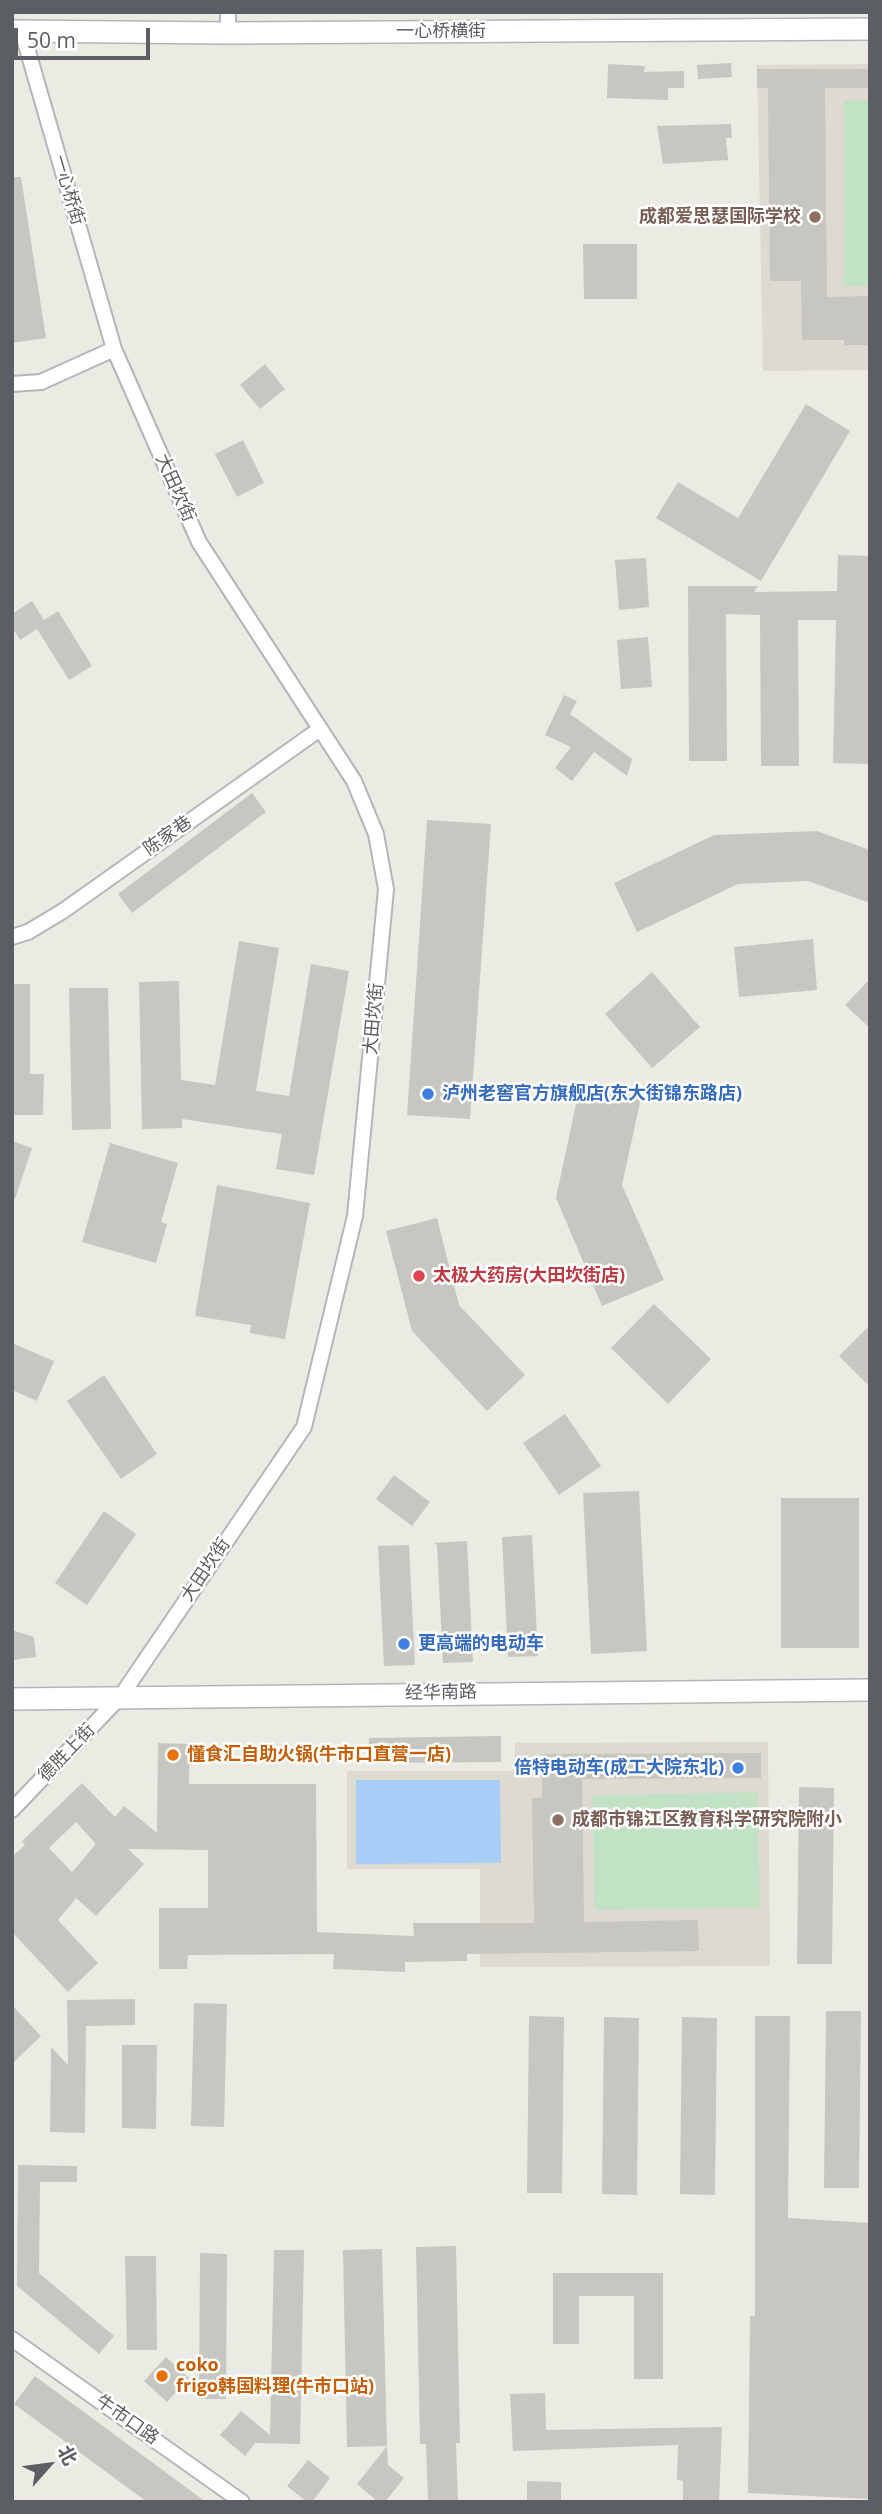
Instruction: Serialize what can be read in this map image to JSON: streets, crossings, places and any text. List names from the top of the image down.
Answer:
{
  "streets": {
    "street": [
      "一心桥横街",
      "一心桥街",
      "大田坎街",
      "陈家巷",
      "经华南路",
      "德胜上街",
      "牛市口路"
    ]
  },
  "crossings": [
    ["一心桥横街", "一心桥街"],
    ["一心桥街", "大田坎街"],
    ["大田坎街", "陈家巷"],
    ["大田坎街", "经华南路"],
    ["大田坎街", "德胜上街"],
    ["经华南路", "德胜上街"]
  ],
  "places": [
    "成都爱思瑟国际学校",
    "泸州老窖官方旗舰店(东大街锦东路店)",
    "太极大药房(大田坎街店)",
    "更高端的电动车",
    "懂食汇自助火锅(牛市口直营一店)",
    "倍特电动车(成工大院东北)",
    "成都市锦江区教育科学研究院附小",
    "coko frigo韩国料理(牛市口站)"
  ],
  "scale_bar": "50 m",
  "north": "top right"
}
